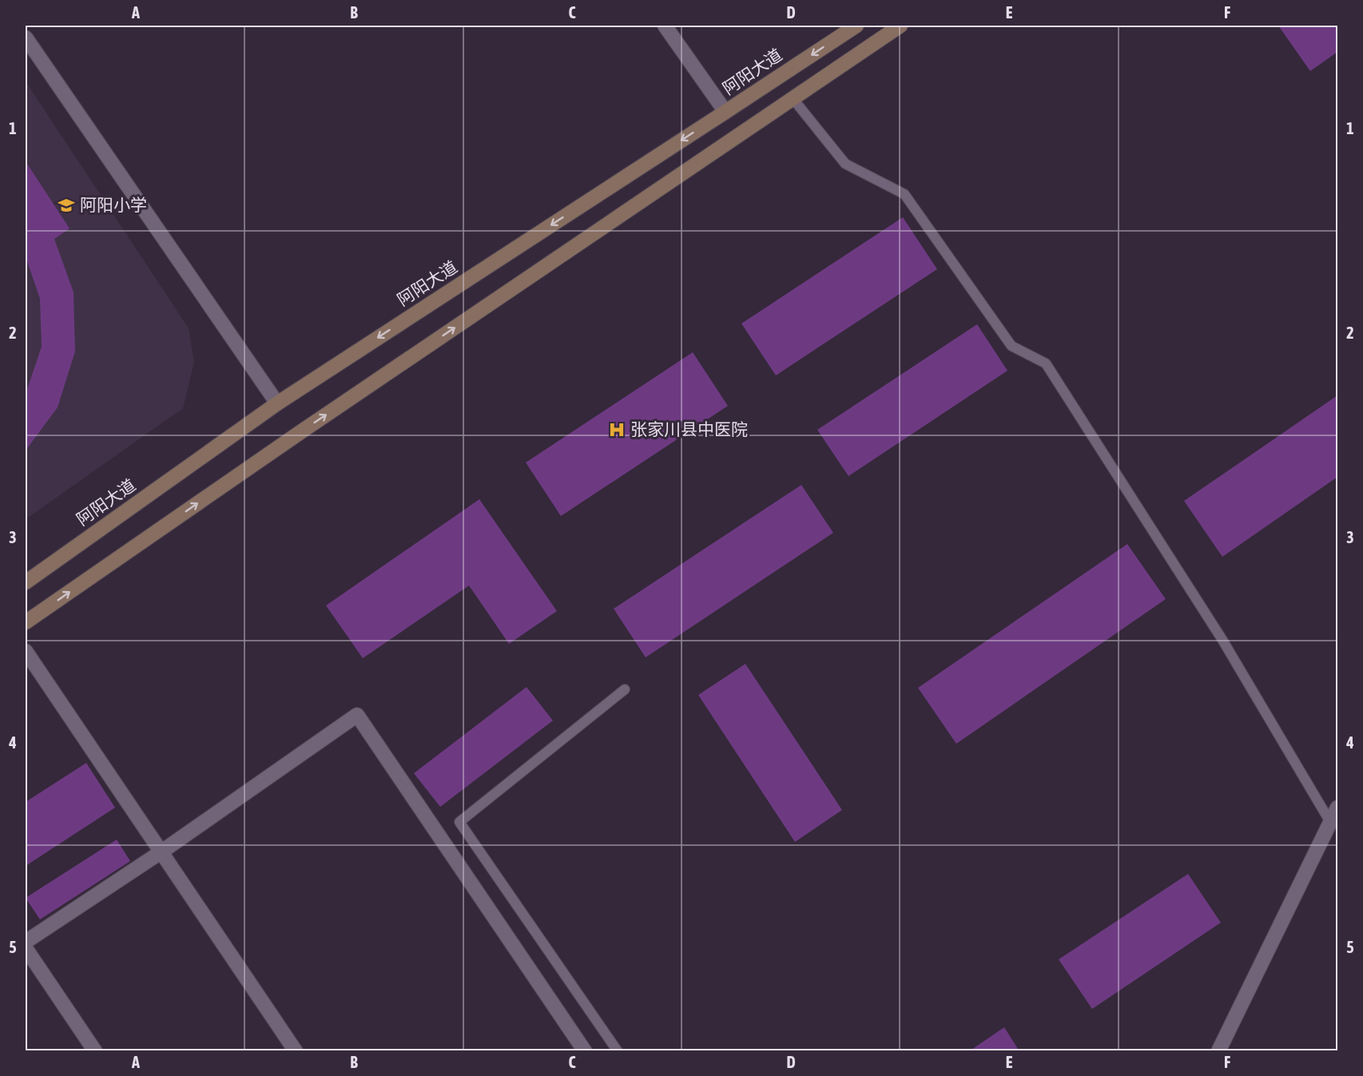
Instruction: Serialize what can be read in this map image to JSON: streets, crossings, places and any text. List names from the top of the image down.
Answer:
{
  "streets": {
    "main road": ["阿阳大道"]
  },
  "places": {
    "school or university": ["阿阳小学"],
    "hospital": ["张家川县中医院"]
  },
  "grid": {
    "columns": [
      "A",
      "B",
      "C",
      "D",
      "E",
      "F"
    ],
    "rows": [
      "1",
      "2",
      "3",
      "4",
      "5"
    ]
  }
}
